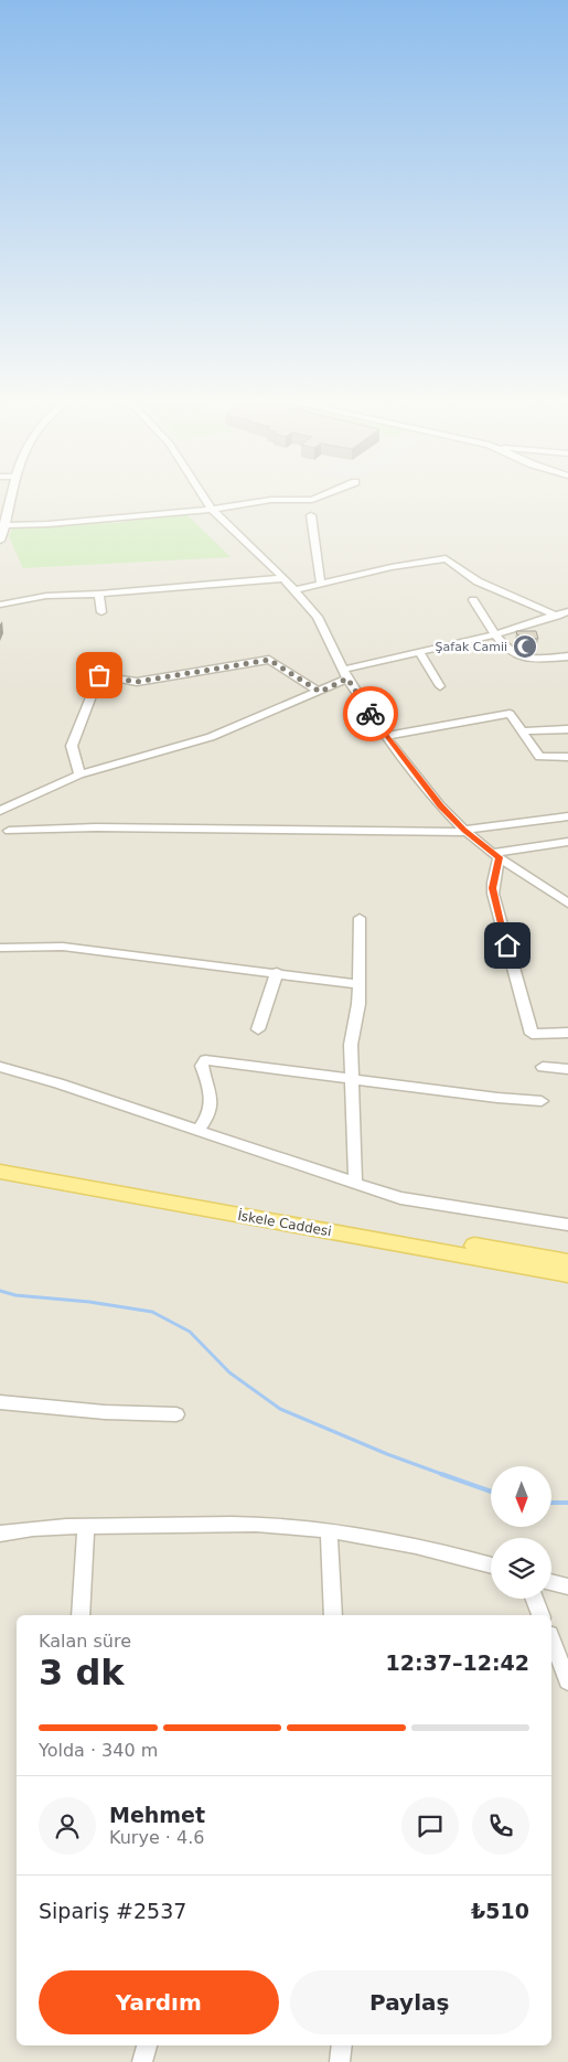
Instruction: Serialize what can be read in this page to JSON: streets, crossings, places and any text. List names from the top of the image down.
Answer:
{
  "streets": {
    "main road": ["İskele Caddesi"]
  },
  "places": {
    "mosque": ["Şafak Camii"]
  },
  "north": "bottom",
  "page": {
    "heading": ["3 dk", "Kalan süre", "12:37–12:42"],
    "panel": [
      "Mehmet",
      "Kurye · 4.6",
      "Sipariş #2537",
      "₺510"
    ],
    "bar": "Yolda · 340 m",
    "buttons": ["Yardım", "Paylaş"]
  }
}
